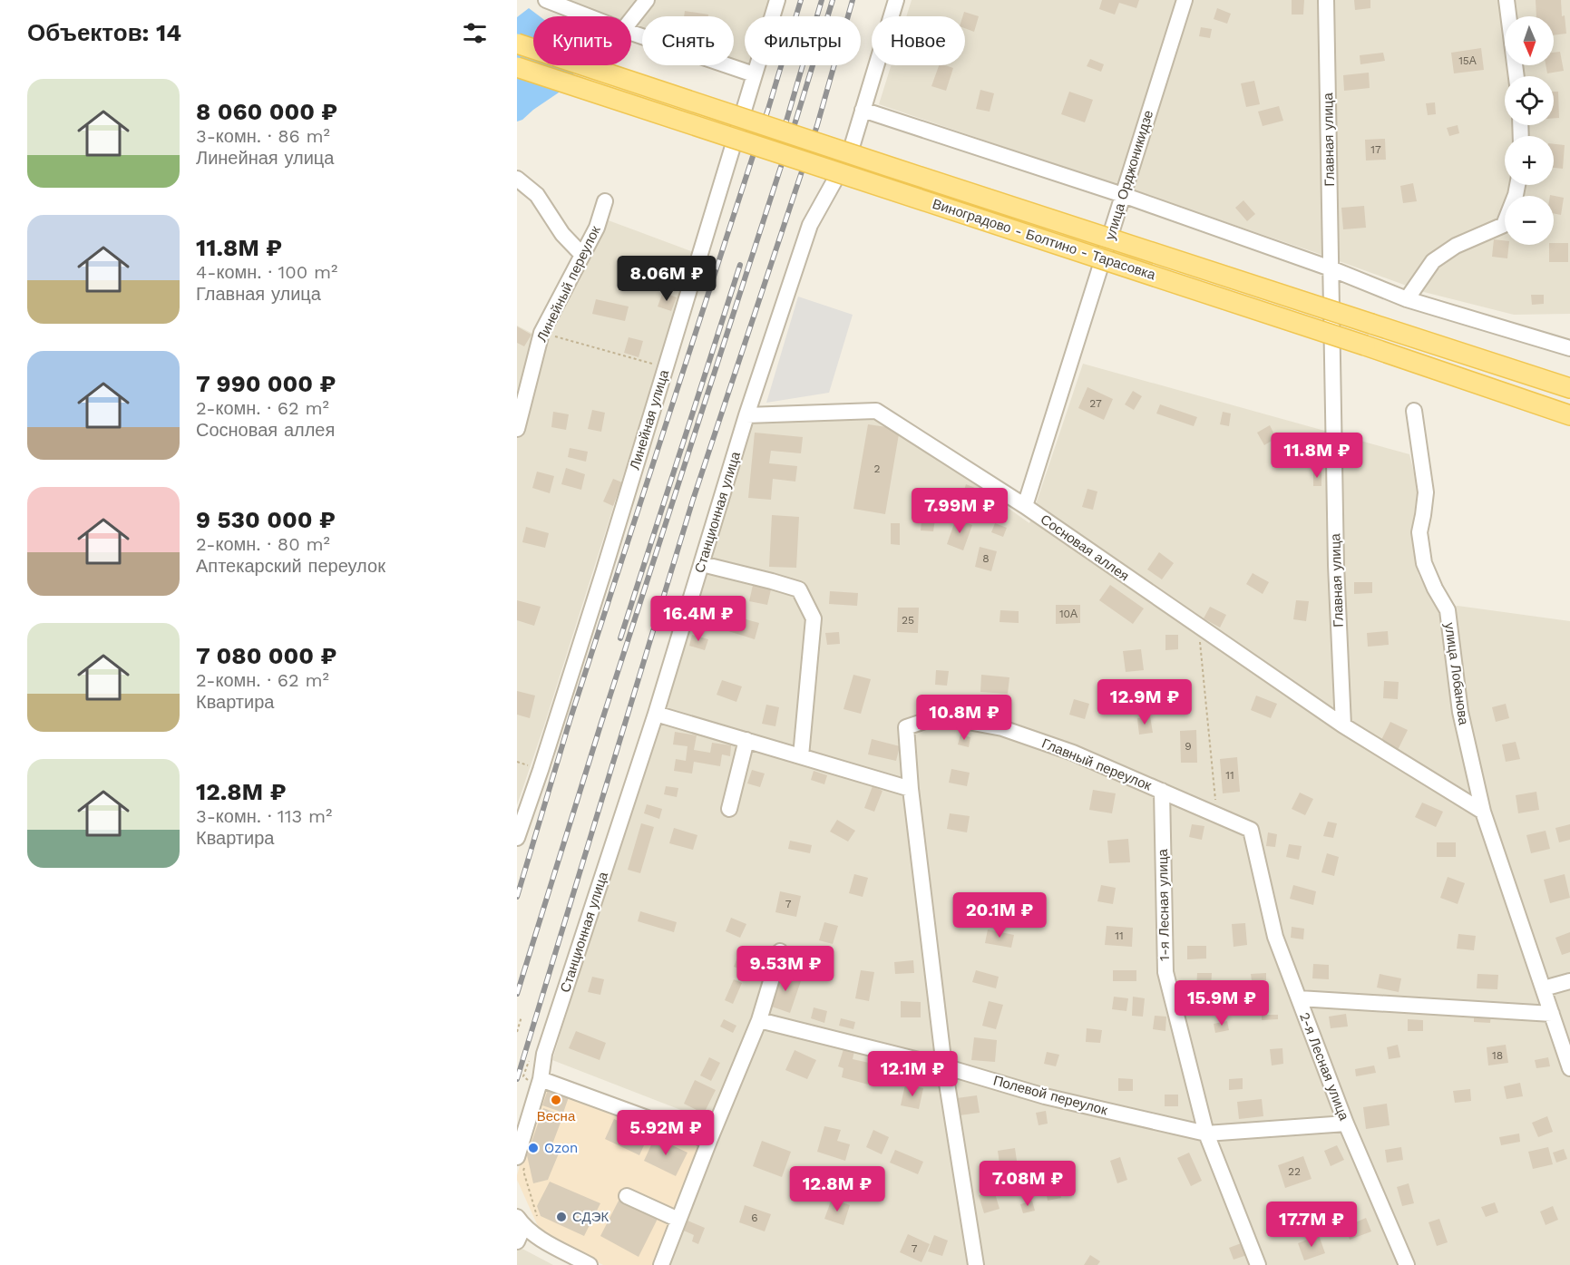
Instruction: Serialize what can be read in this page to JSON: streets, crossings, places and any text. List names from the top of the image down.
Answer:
{
  "streets": {
    "main road": ["Виноградово - Болтино - Тарасовка"],
    "street": [
      "Главная улица",
      "улица Орджоникидзе",
      "Линейный переулок",
      "Линейная улица",
      "Станционная улица",
      "Сосновая аллея",
      "улица Лобанова",
      "Главный переулок",
      "1-я Лесная улица",
      "2-я Лесная улица",
      "Полевой переулок"
    ]
  },
  "crossings": [
    ["Главная улица", "Сосновая аллея"],
    ["улица Орджоникидзе", "Сосновая аллея"],
    ["Станционная улица", "Сосновая аллея"],
    ["Главный переулок", "1-я Лесная улица"],
    ["Главный переулок", "2-я Лесная улица"],
    ["1-я Лесная улица", "Полевой переулок"],
    ["2-я Лесная улица", "Полевой переулок"]
  ],
  "places": ["Весна", "Ozon", "СДЭК"],
  "house_numbers": [
    "15А",
    "17",
    "27",
    "2",
    "8",
    "10А",
    "25",
    "9",
    "11",
    "7",
    "11",
    "18",
    "22",
    "6",
    "7"
  ],
  "north": "bottom",
  "page": {
    "heading": "Объектов: 14",
    "map_buttons": ["+", "−"],
    "chip": [
      "Купить",
      "Снять",
      "Фильтры",
      "Новое"
    ],
    "list": [
      {
        "name": "8 060 000 ₽",
        "note": "3-комн. · 86 m² · Линейная улица"
      },
      {
        "name": "11.8M ₽",
        "note": "4-комн. · 100 m² · Главная улица"
      },
      {
        "name": "7 990 000 ₽",
        "note": "2-комн. · 62 m² · Сосновая аллея"
      },
      {
        "name": "9 530 000 ₽",
        "note": "2-комн. · 80 m² · Аптекарский переулок"
      },
      {
        "name": "7 080 000 ₽",
        "note": "2-комн. · 62 m² · Квартира"
      },
      {
        "name": "12.8M ₽",
        "note": "3-комн. · 113 m² · Квартира"
      }
    ],
    "price": [
      "8.06M ₽",
      "11.8M ₽",
      "7.99M ₽",
      "16.4M ₽",
      "12.9M ₽",
      "10.8M ₽",
      "20.1M ₽",
      "9.53M ₽",
      "15.9M ₽",
      "12.1M ₽",
      "5.92M ₽",
      "7.08M ₽",
      "12.8M ₽",
      "17.7M ₽"
    ]
  }
}
